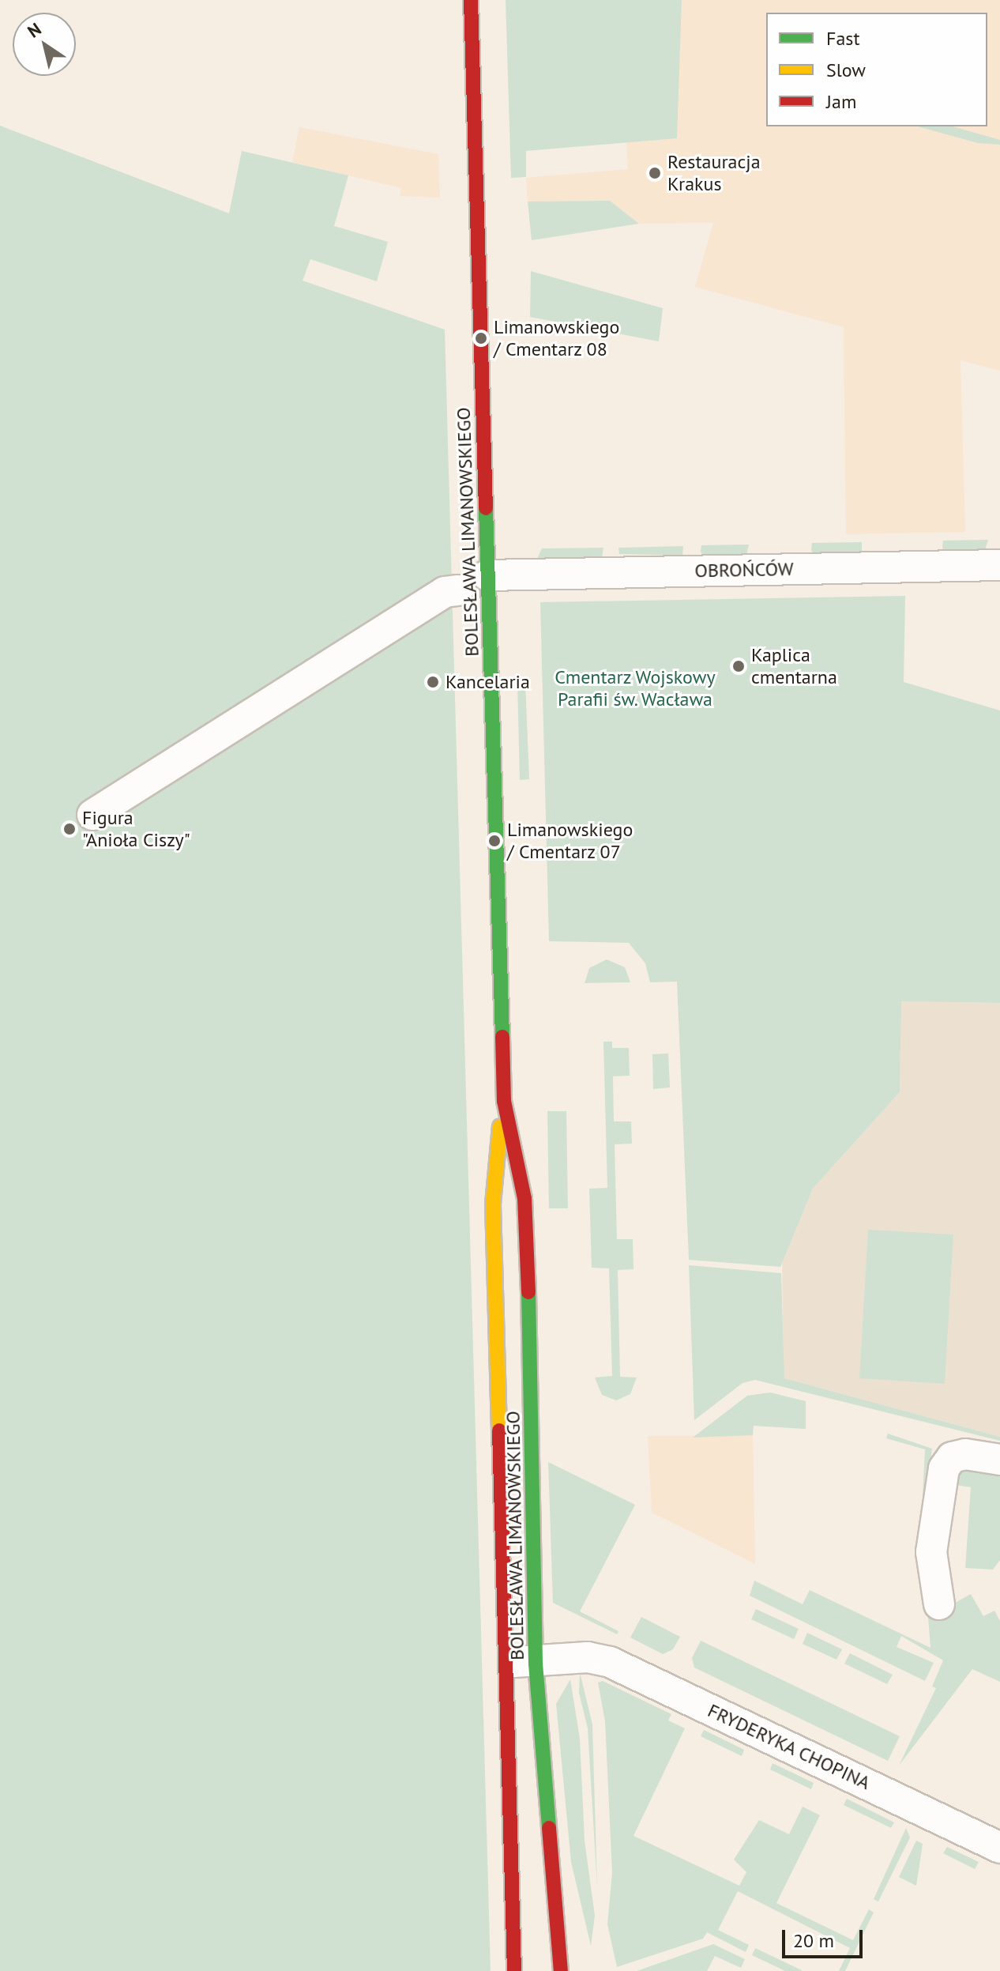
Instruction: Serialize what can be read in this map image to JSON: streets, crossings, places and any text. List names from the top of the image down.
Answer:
{
  "streets": {
    "street": ["BOLESŁAWA LIMANOWSKIEGO", "OBROŃCÓW", "FRYDERYKA CHOPINA"]
  },
  "crossings": [
    ["BOLESŁAWA LIMANOWSKIEGO", "OBROŃCÓW"]
  ],
  "parks": ["Cmentarz Wojskowy Parafii św. Wacława"],
  "places": [
    "Restauracja Krakus",
    "Limanowskiego / Cmentarz 08",
    "Kaplica cmentarna",
    "Kancelaria",
    "Figura \"Anioła Ciszy\"",
    "Limanowskiego / Cmentarz 07"
  ],
  "legend": ["Fast", "Slow", "Jam"],
  "scale_bar": "20 m",
  "north": "top left"
}
